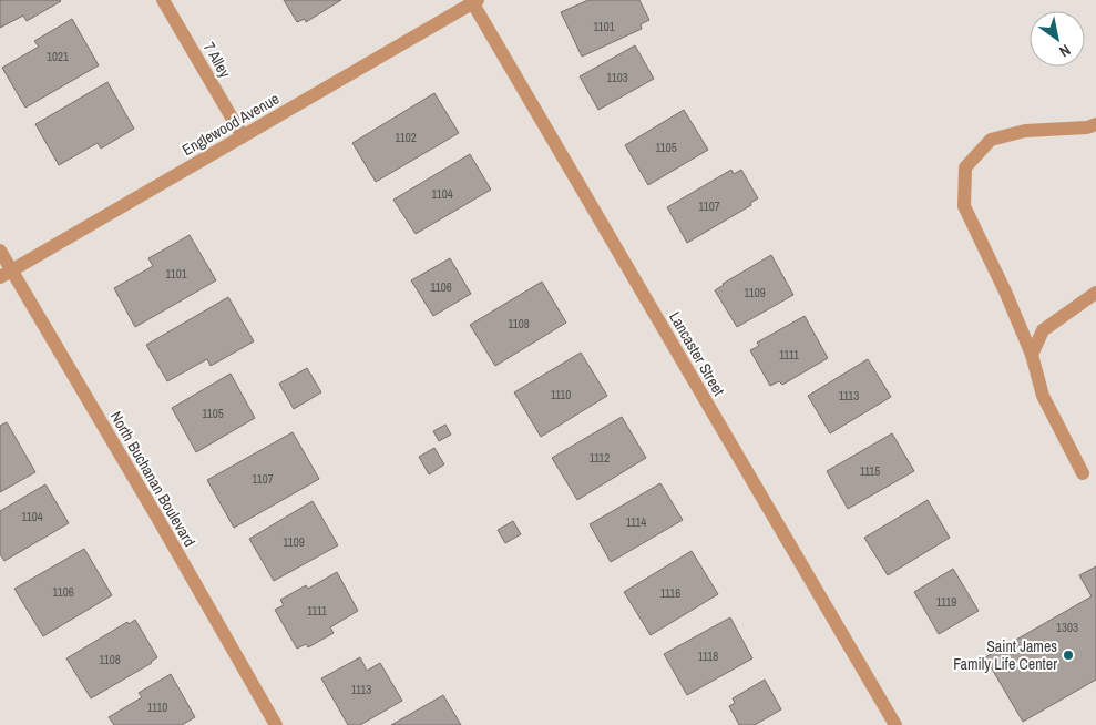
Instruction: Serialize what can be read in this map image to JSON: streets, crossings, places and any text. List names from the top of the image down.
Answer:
{
  "streets": {
    "street": [
      "7 Alley",
      "Englewood Avenue",
      "Lancaster Street",
      "North Buchanan Boulevard"
    ]
  },
  "crossings": [
    ["7 Alley", "Englewood Avenue"],
    ["Englewood Avenue", "Lancaster Street"],
    ["Englewood Avenue", "North Buchanan Boulevard"]
  ],
  "places": ["Saint James Family Life Center"],
  "house_numbers": [
    "1101",
    "1021",
    "1103",
    "1102",
    "1105",
    "1104",
    "1107",
    "1101",
    "1106",
    "1109",
    "1108",
    "1111",
    "1110",
    "1113",
    "1105",
    "1112",
    "1115",
    "1107",
    "1104",
    "1114",
    "1109",
    "1106",
    "1116",
    "1119",
    "1111",
    "1303",
    "1118",
    "1108",
    "1113",
    "1110"
  ],
  "north": "bottom right"
}
